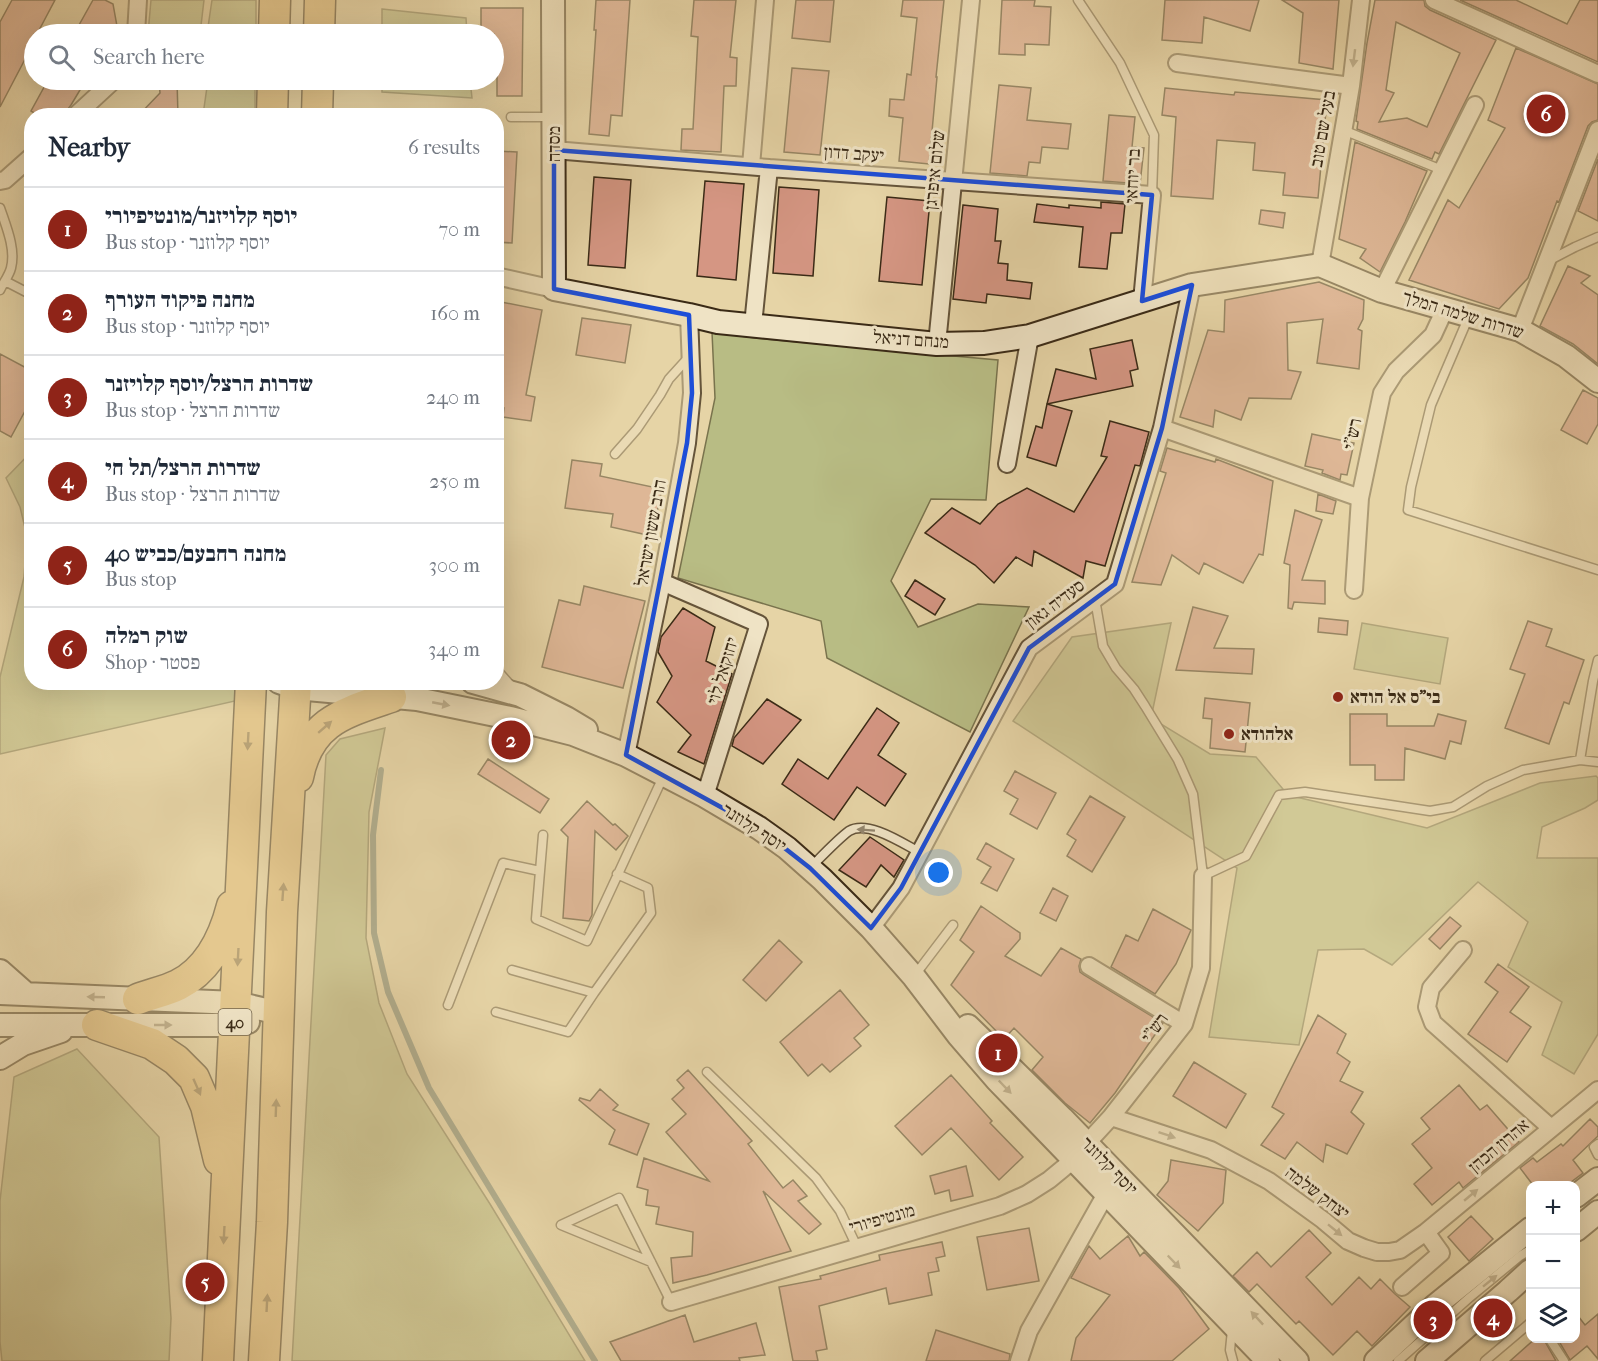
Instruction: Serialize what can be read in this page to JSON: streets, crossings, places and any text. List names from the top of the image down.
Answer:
{
  "streets": {
    "highway": ["40"],
    "main road": [
      "מסדה",
      "שדרות שלמה המלך",
      "מנחם דניאל",
      "יוסף קלוזנר"
    ],
    "street": [
      "בעל שם טוב",
      "יעקב דדון",
      "שלום איפרגן",
      "בר יוחאי",
      "רש\"י",
      "הרב ששון ישראל",
      "סעדיה גאון",
      "יחזקאל לוי",
      "אהרון הכהן",
      "יצחק שלמה",
      "מונטיפיורי"
    ]
  },
  "crossings": [
    ["בעל שם טוב", "שדרות שלמה המלך"],
    ["בעל שם טוב", "מנחם דניאל"],
    ["מסדה", "יעקב דדון"],
    ["מסדה", "מנחם דניאל"],
    ["יעקב דדון", "שלום איפרגן"],
    ["יעקב דדון", "בר יוחאי"],
    ["שלום איפרגן", "מנחם דניאל"],
    ["בר יוחאי", "מנחם דניאל"],
    ["שדרות שלמה המלך", "מנחם דניאל"],
    ["שדרות שלמה המלך", "רש\"י"],
    ["מנחם דניאל", "הרב ששון ישראל"],
    ["מנחם דניאל", "סעדיה גאון"],
    ["רש\"י", "יוסף קלוזנר"],
    ["רש\"י", "יצחק שלמה"],
    ["רש\"י", "מונטיפיורי"],
    ["הרב ששון ישראל", "יחזקאל לוי"],
    ["הרב ששון ישראל", "יוסף קלוזנר"],
    ["סעדיה גאון", "יוסף קלוזנר"],
    ["יחזקאל לוי", "יוסף קלוזנר"],
    ["יוסף קלוזנר", "מונטיפיורי"],
    ["אהרון הכהן", "יצחק שלמה"]
  ],
  "one_way": ["אהרון הכהן", "יצחק שלמה"],
  "places": ["בי\"ס אל הודא", "אלהודא"],
  "page": {
    "search": "Search here",
    "pins": [
      "6",
      "2",
      "1",
      "5",
      "4",
      "3"
    ],
    "heading": ["Nearby", "6 results"],
    "list": [
      {
        "mark": "1",
        "name": "יוסף קלויזנר/מונטיפיורי",
        "note": "Bus stop · יוסף קלוזנר",
        "value": "70 m"
      },
      {
        "mark": "2",
        "name": "מחנה פיקוד העורף",
        "note": "Bus stop · יוסף קלוזנר",
        "value": "160 m"
      },
      {
        "mark": "3",
        "name": "שדרות הרצל/יוסף קלויזנר",
        "note": "Bus stop · שדרות הרצל",
        "value": "240 m"
      },
      {
        "mark": "4",
        "name": "שדרות הרצל/תל חי",
        "note": "Bus stop · שדרות הרצל",
        "value": "250 m"
      },
      {
        "mark": "5",
        "name": "מחנה רחבעם/כביש 40",
        "note": "Bus stop",
        "value": "300 m"
      },
      {
        "mark": "6",
        "name": "שוק רמלה",
        "note": "Shop · פסטר",
        "value": "340 m"
      }
    ],
    "map_buttons": ["+", "−"]
  }
}
